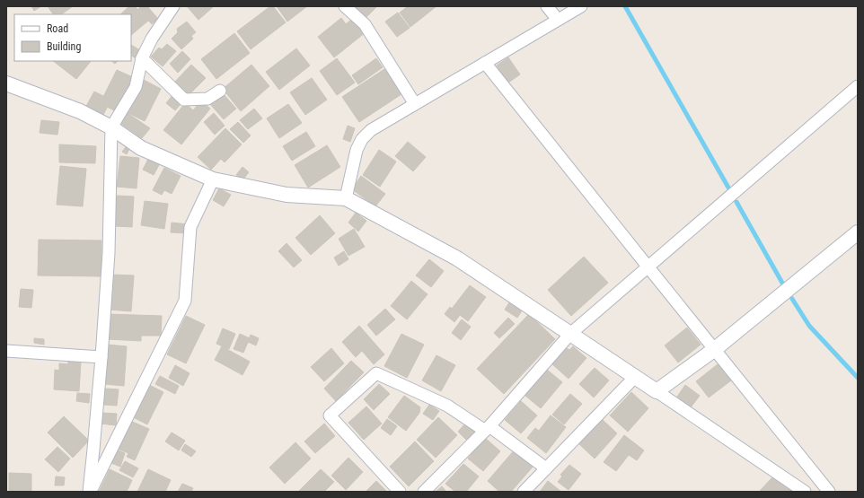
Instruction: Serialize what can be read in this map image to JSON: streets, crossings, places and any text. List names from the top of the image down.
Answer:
{
  "legend": ["Road", "Building"]
}
